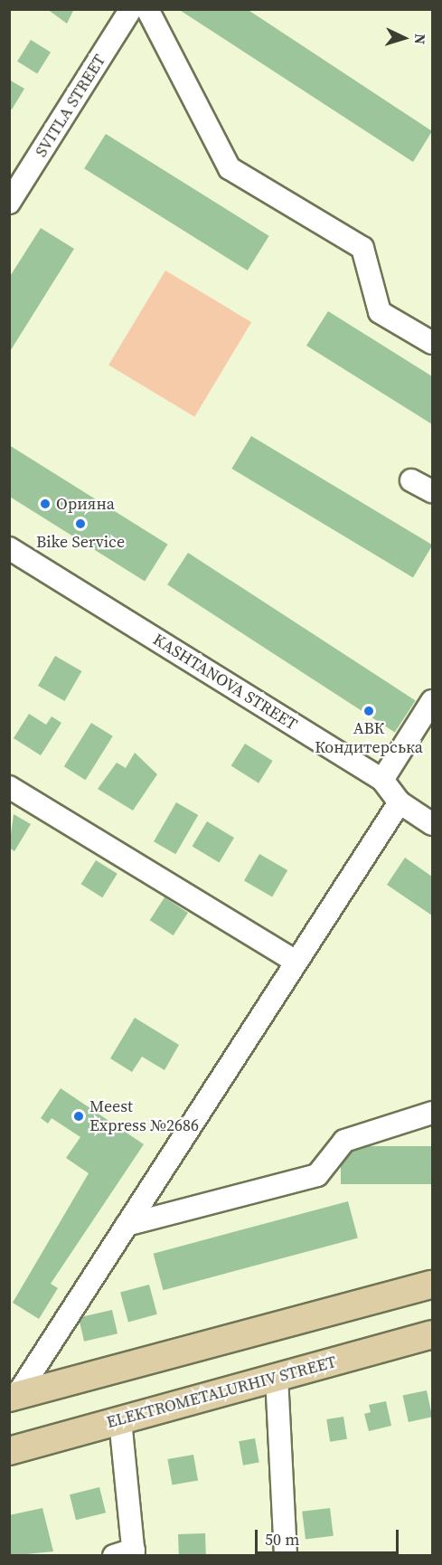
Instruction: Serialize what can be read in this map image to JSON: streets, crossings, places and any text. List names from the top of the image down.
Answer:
{
  "streets": {
    "main road": ["ELEKTROMETALURHIV STREET"],
    "street": ["SVITLA STREET", "KASHTANOVA STREET"]
  },
  "places": [
    "Орияна",
    "Bike Service",
    "АВК Кондитерська",
    "Meest Express №2686"
  ],
  "scale_bar": "50 m",
  "north": "right"
}
